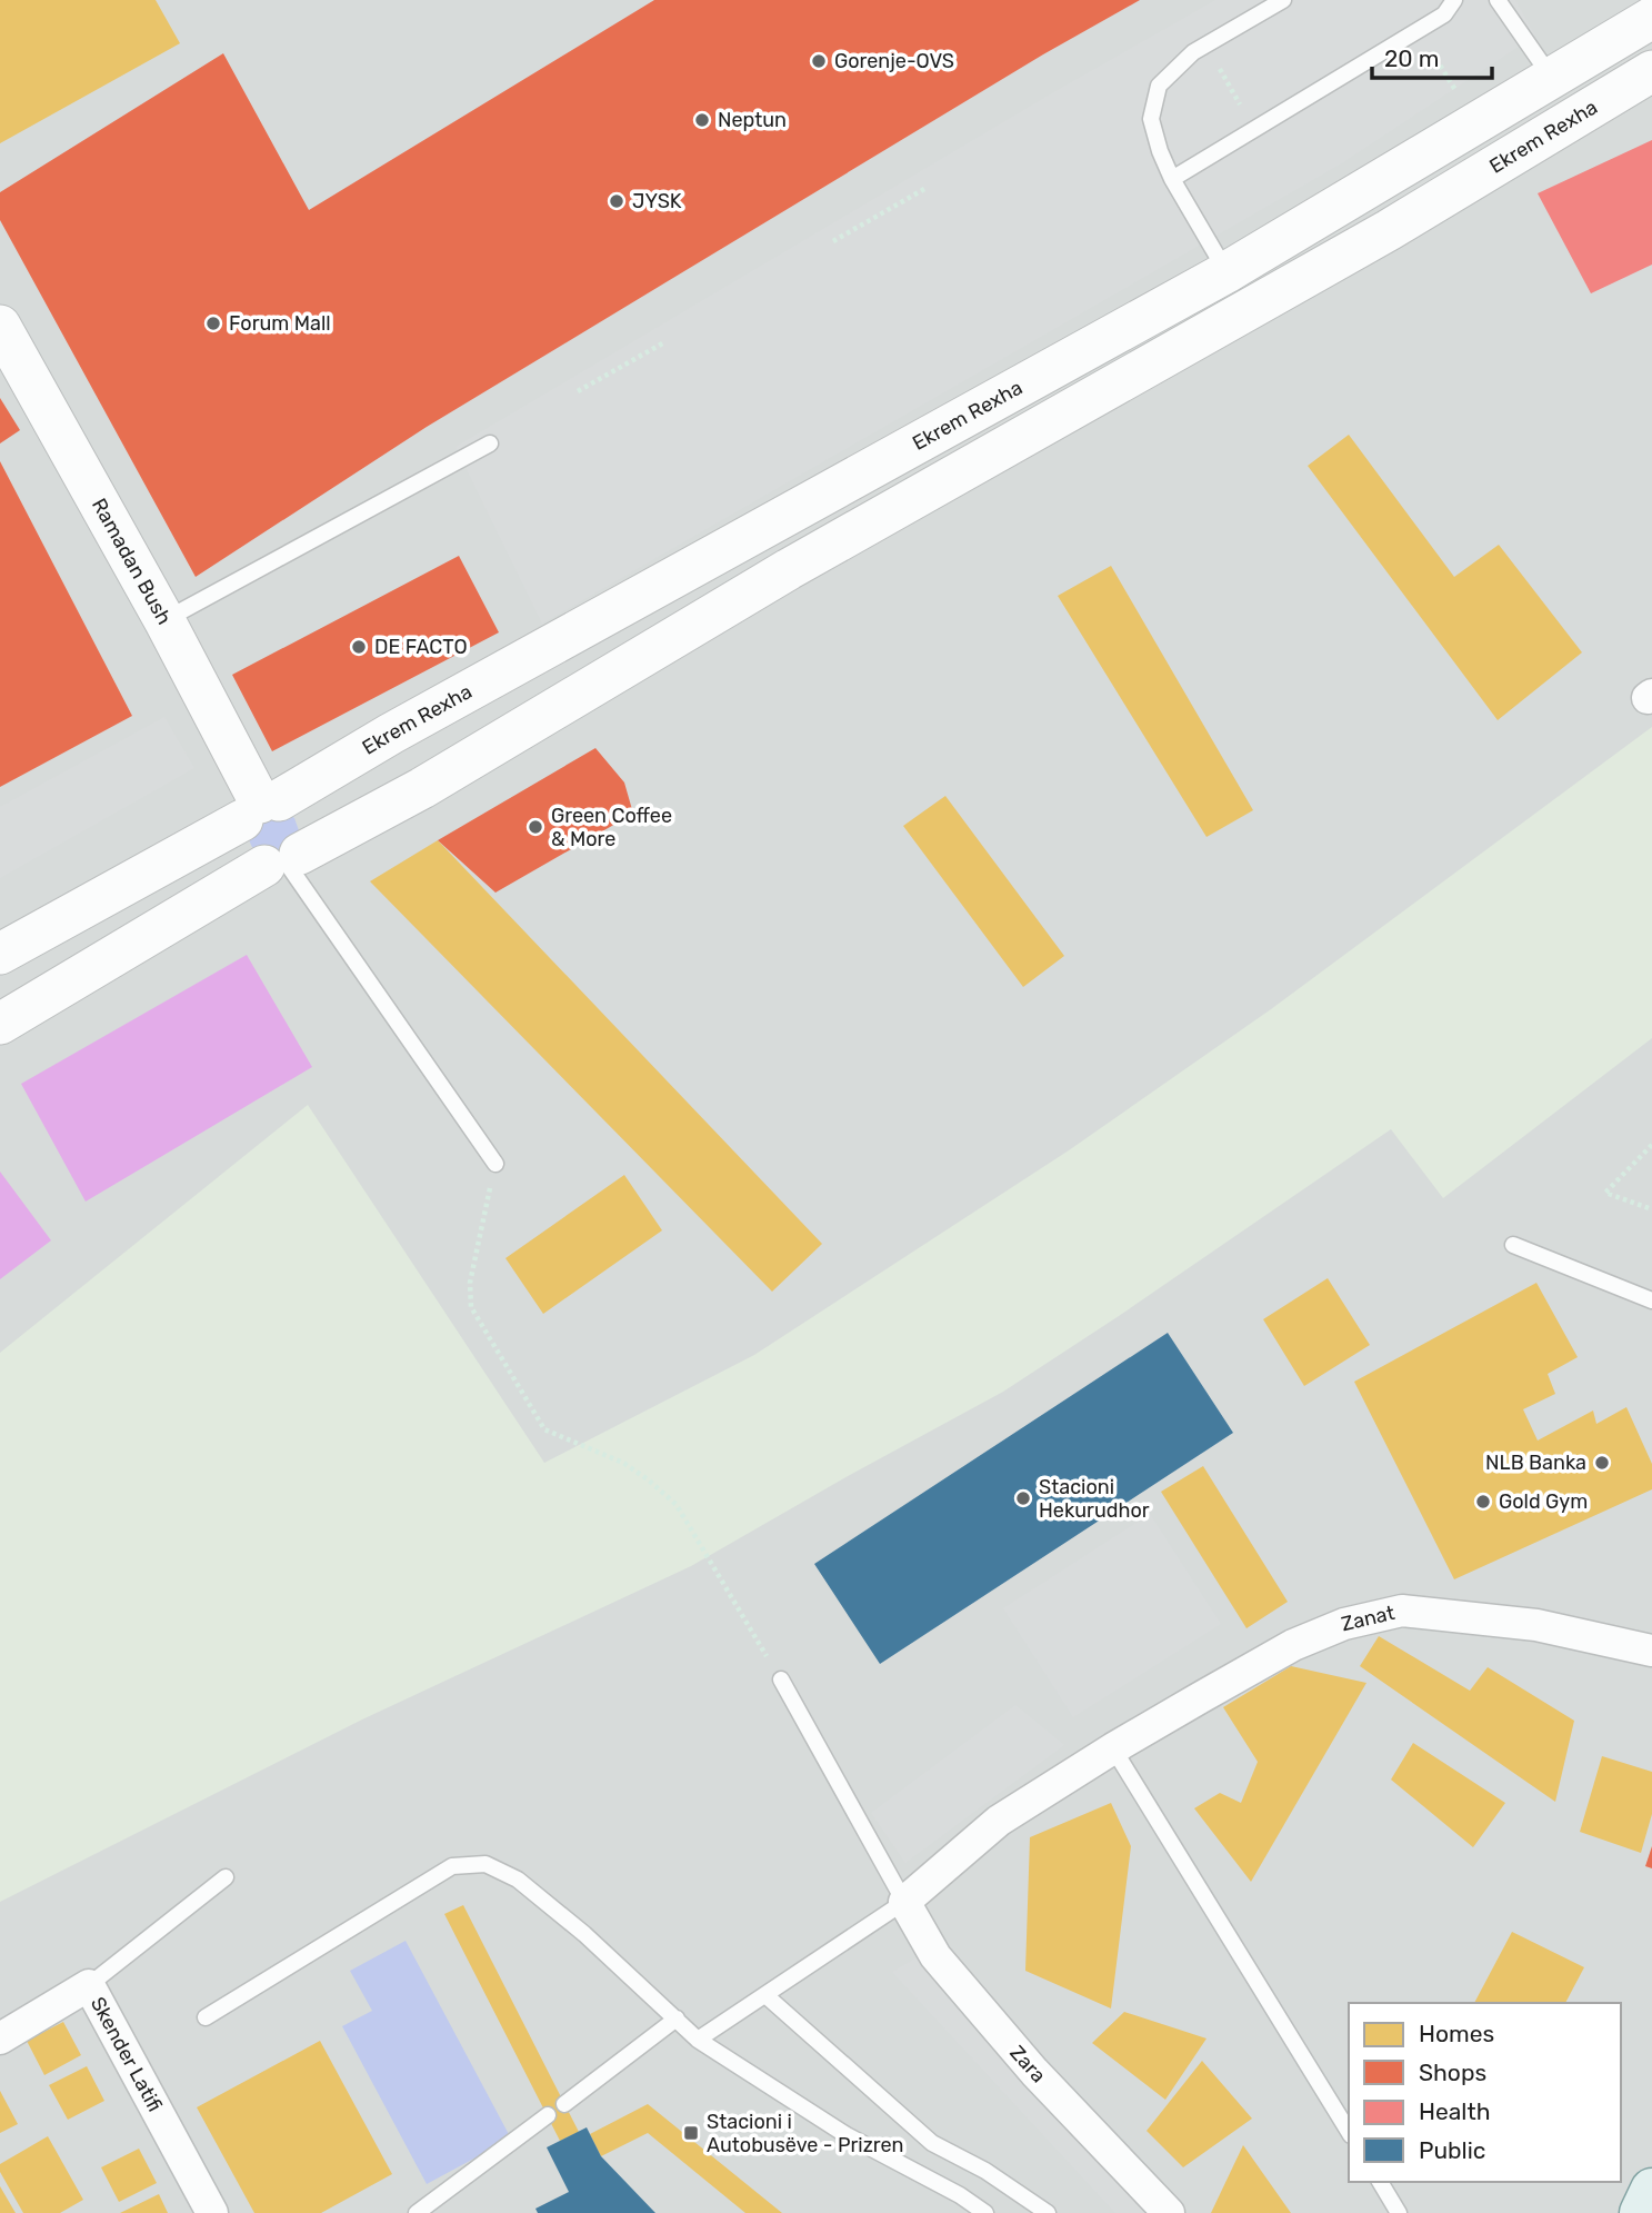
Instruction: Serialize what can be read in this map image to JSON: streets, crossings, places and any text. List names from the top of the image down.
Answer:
{
  "streets": {
    "street": [
      "Ekrem Rexha",
      "Ramadan Bush",
      "Zanat",
      "Skender Latifi",
      "Zara"
    ]
  },
  "crossings": [
    ["Ekrem Rexha", "Ramadan Bush"],
    ["Zanat", "Zara"]
  ],
  "places": {
    "other": [
      "Gorenje-OVS",
      "Neptun",
      "JYSK",
      "Forum Mall",
      "DE FACTO",
      "Green Coffee & More",
      "NLB Banka",
      "Stacioni Hekurudhor",
      "Gold Gym"
    ],
    "transit": ["Stacioni i Autobusëve - Prizren"]
  },
  "legend": [
    "Homes",
    "Shops",
    "Health",
    "Public"
  ],
  "scale_bar": "20 m"
}
